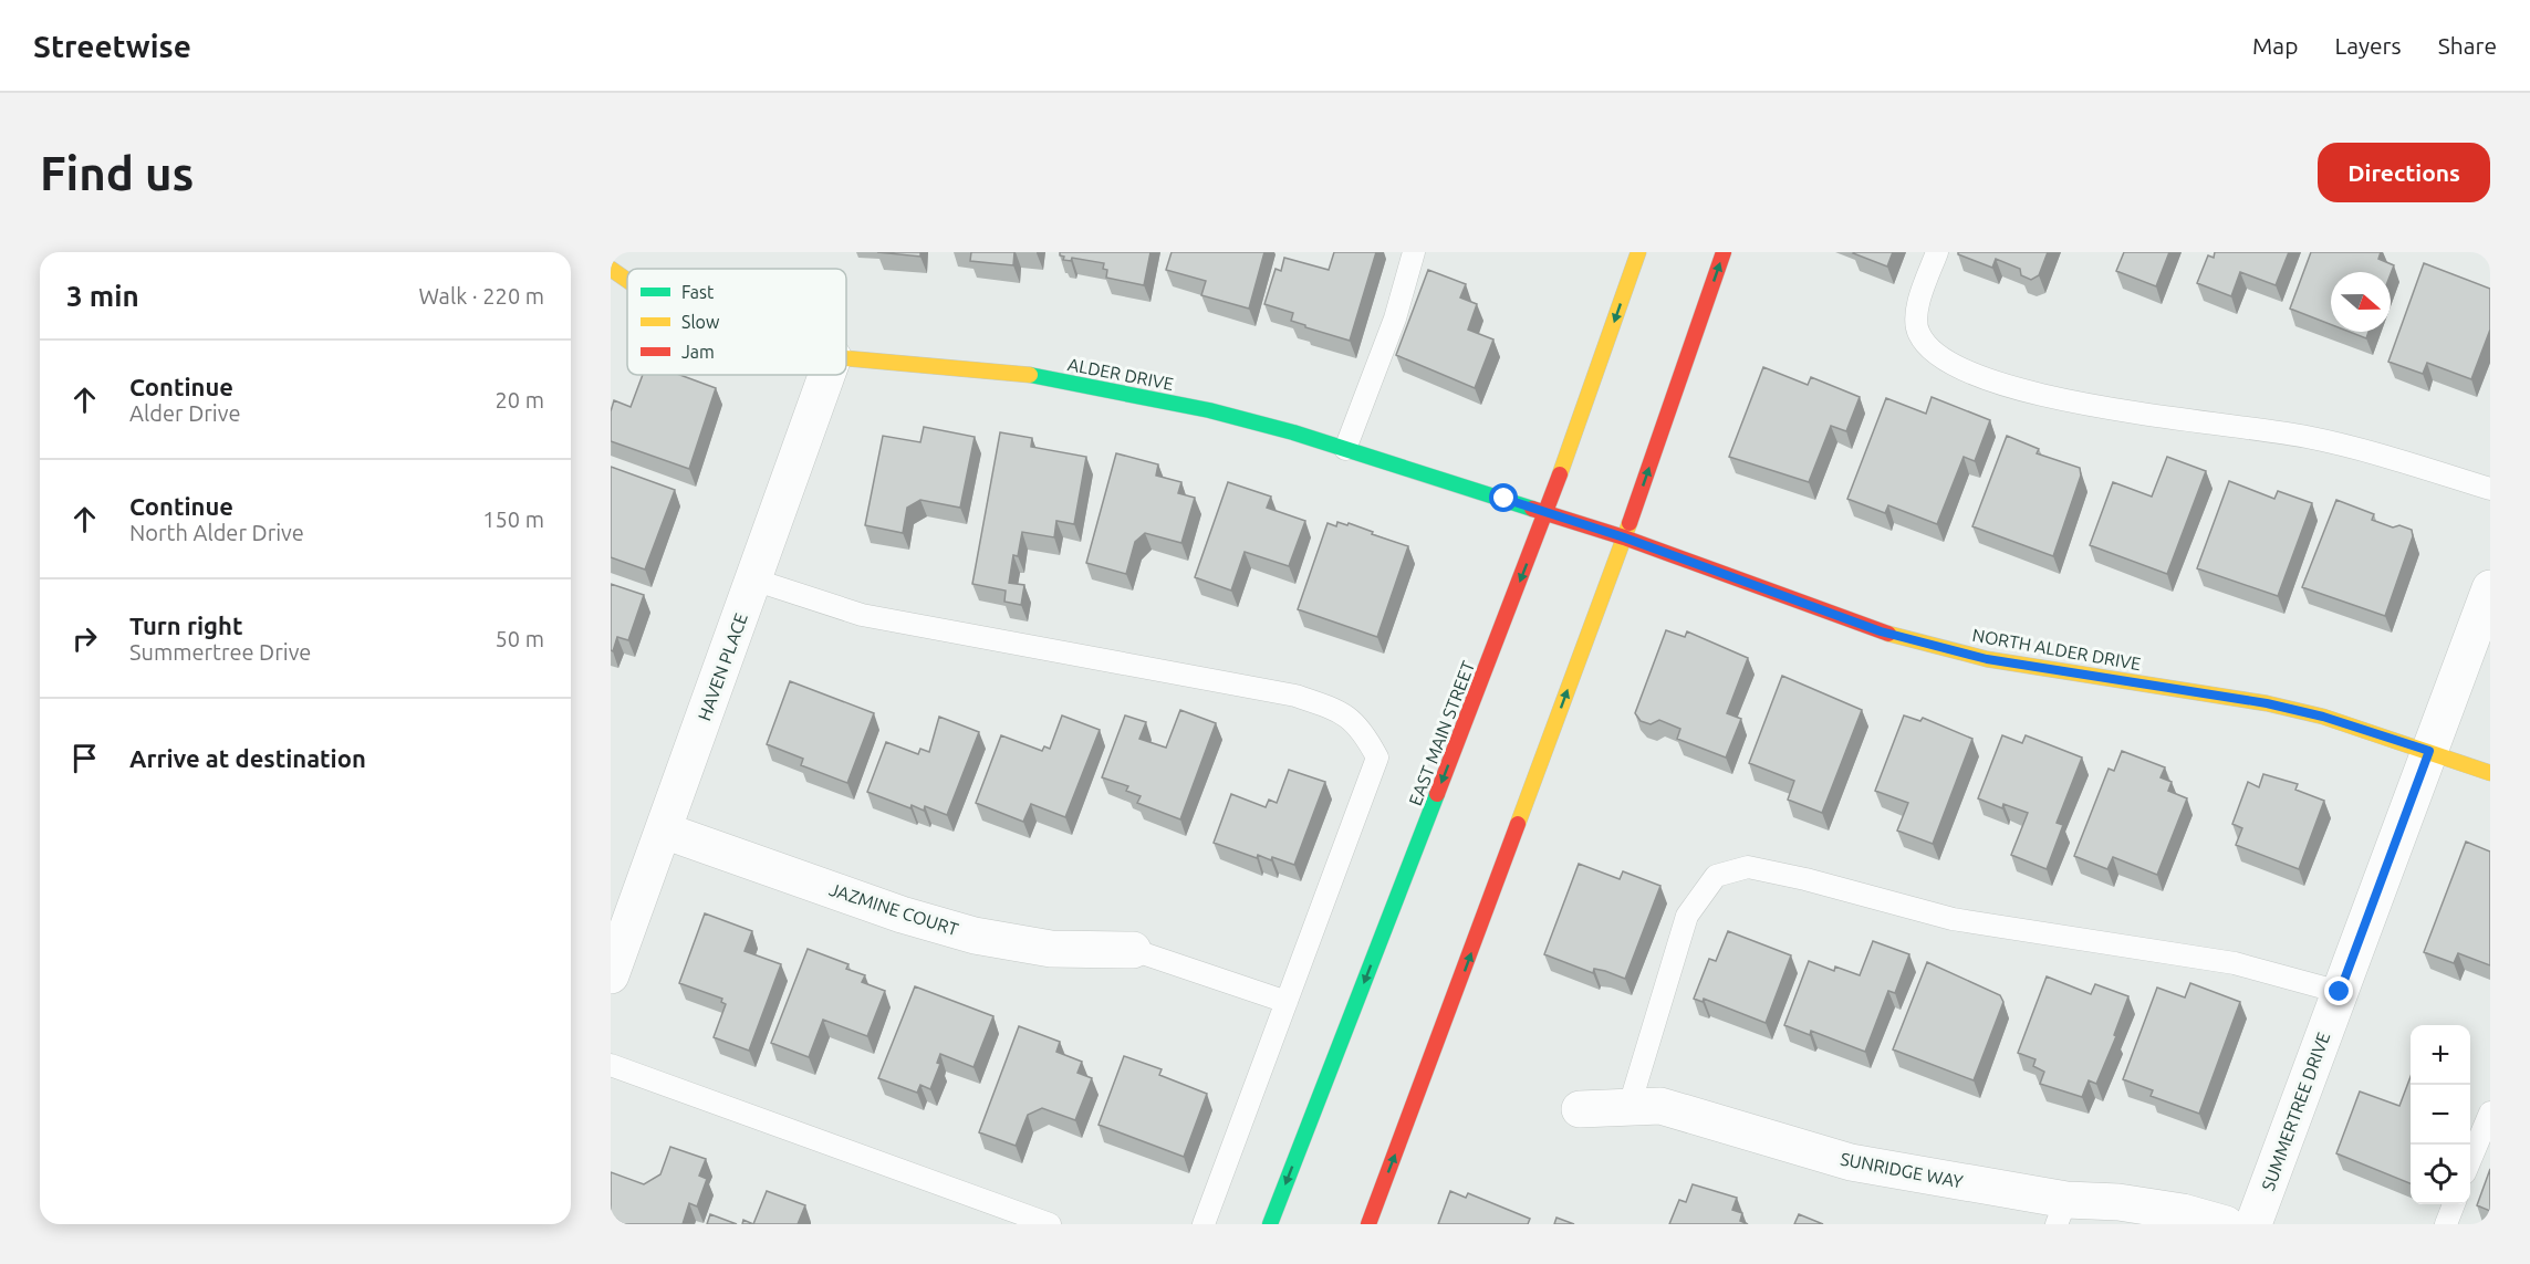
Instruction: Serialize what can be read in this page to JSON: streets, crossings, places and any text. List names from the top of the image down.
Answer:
{
  "streets": {
    "main road": ["ALDER DRIVE", "NORTH ALDER DRIVE", "EAST MAIN STREET"],
    "street": [
      "HAVEN PLACE",
      "JAZMINE COURT",
      "SUMMERTREE DRIVE",
      "SUNRIDGE WAY"
    ]
  },
  "crossings": [
    ["ALDER DRIVE", "NORTH ALDER DRIVE"],
    ["ALDER DRIVE", "EAST MAIN STREET"],
    ["NORTH ALDER DRIVE", "SUMMERTREE DRIVE"],
    ["HAVEN PLACE", "JAZMINE COURT"]
  ],
  "legend": ["Fast", "Slow", "Jam"],
  "north": "right",
  "page": {
    "header": "Streetwise",
    "nav": ["Map", "Layers", "Share"],
    "buttons": "Directions",
    "title": "Find us",
    "heading": ["3 min", "Walk · 220 m"],
    "list": [
      ["Continue", "Alder Drive", "20 m"],
      ["Continue", "North Alder Drive", "150 m"],
      ["Turn right", "Summertree Drive", "50 m"],
      "Arrive at destination"
    ],
    "map_buttons": ["+", "−"]
  }
}
